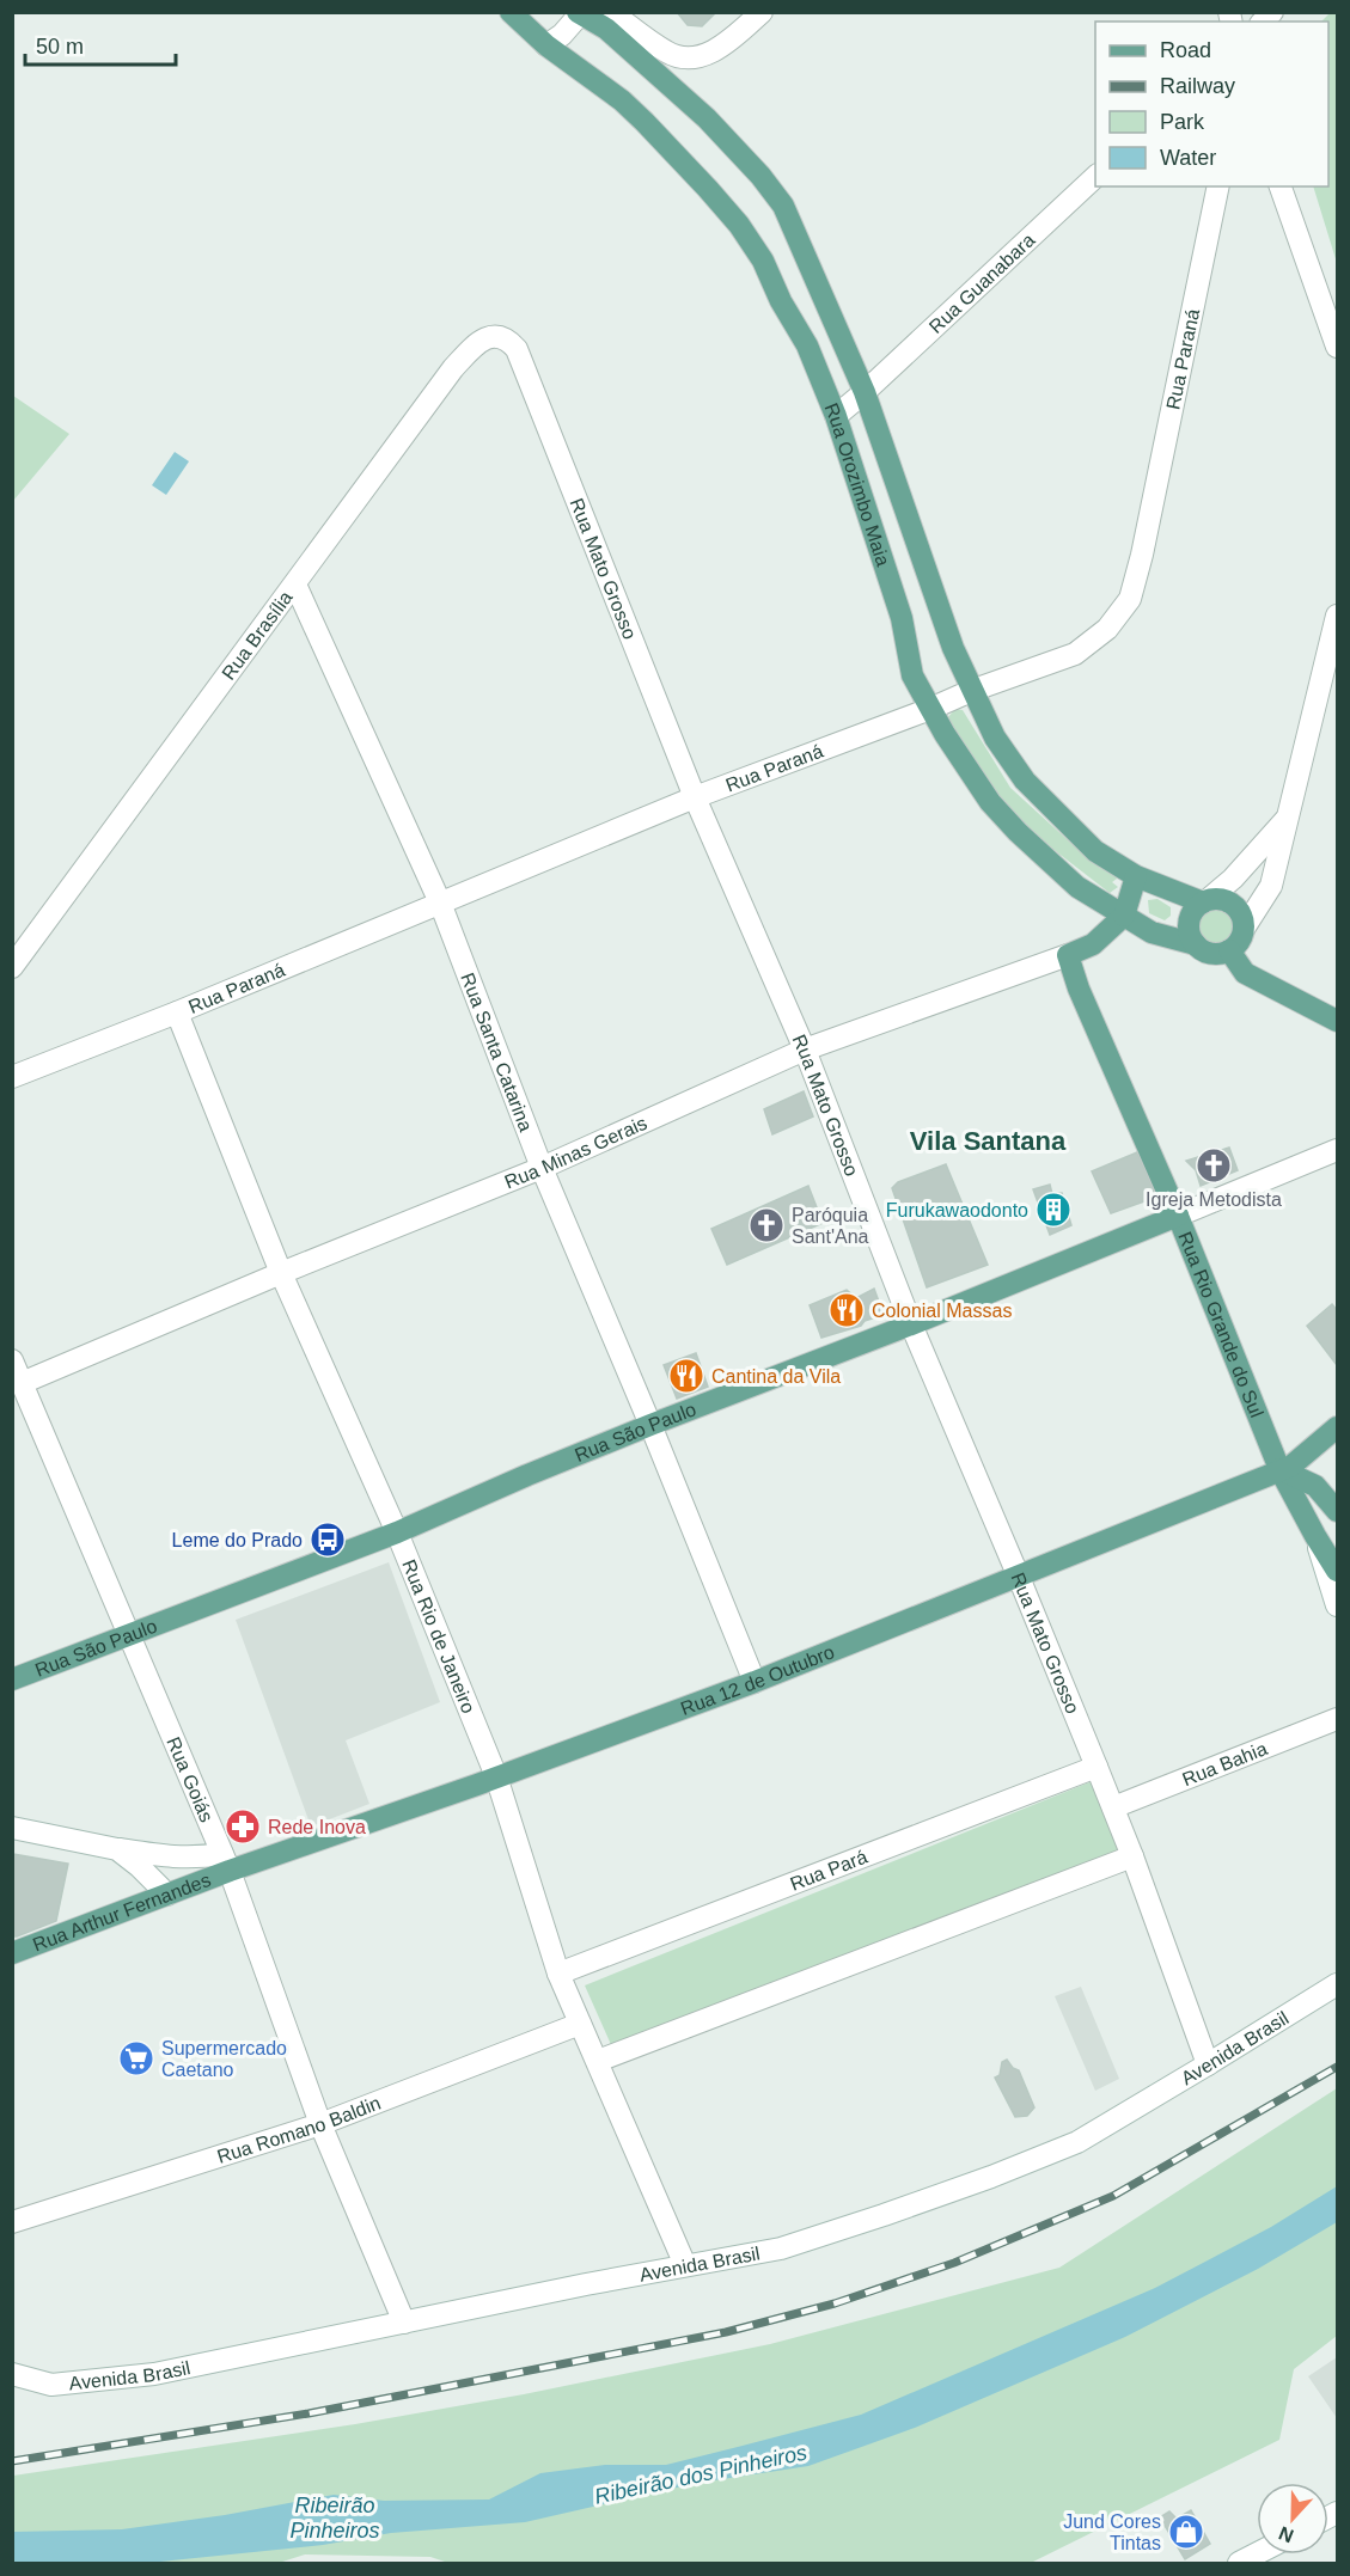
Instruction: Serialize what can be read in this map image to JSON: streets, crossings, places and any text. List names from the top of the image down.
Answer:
{
  "streets": {
    "main road": [
      "Rua Orozimbo Maia",
      "Rua Minas Gerais",
      "Rua Rio Grande do Sul",
      "Rua São Paulo",
      "Rua 12 de Outubro",
      "Rua Arthur Fernandes"
    ],
    "street": [
      "Rua Guanabara",
      "Rua Paraná",
      "Rua Mato Grosso",
      "Rua Brasília",
      "Rua Santa Catarina",
      "Rua Rio de Janeiro",
      "Rua Bahia",
      "Rua Goiás",
      "Rua Pará",
      "Avenida Brasil",
      "Rua Romano Baldin"
    ]
  },
  "crossings": [
    ["Rua Guanabara", "Rua Orozimbo Maia"],
    ["Rua Paraná", "Rua Orozimbo Maia"],
    ["Rua Paraná", "Rua Mato Grosso"],
    ["Rua Paraná", "Rua Santa Catarina"],
    ["Rua Paraná", "Rua Rio de Janeiro"],
    ["Rua Orozimbo Maia", "Rua Minas Gerais"],
    ["Rua Mato Grosso", "Rua Brasília"],
    ["Rua Mato Grosso", "Rua Minas Gerais"],
    ["Rua Mato Grosso", "Rua São Paulo"],
    ["Rua Mato Grosso", "Rua 12 de Outubro"],
    ["Rua Mato Grosso", "Rua Bahia"],
    ["Rua Mato Grosso", "Rua Pará"],
    ["Rua Mato Grosso", "Avenida Brasil"],
    ["Rua Brasília", "Rua Santa Catarina"],
    ["Rua Santa Catarina", "Rua Minas Gerais"],
    ["Rua Santa Catarina", "Rua São Paulo"],
    ["Rua Santa Catarina", "Rua 12 de Outubro"],
    ["Rua Minas Gerais", "Rua Rio Grande do Sul"],
    ["Rua Minas Gerais", "Rua Rio de Janeiro"],
    ["Rua Minas Gerais", "Rua Goiás"],
    ["Rua Rio Grande do Sul", "Rua São Paulo"],
    ["Rua Rio Grande do Sul", "Rua 12 de Outubro"],
    ["Rua São Paulo", "Rua Rio de Janeiro"],
    ["Rua São Paulo", "Rua Goiás"],
    ["Rua Rio de Janeiro", "Rua 12 de Outubro"],
    ["Rua Rio de Janeiro", "Rua Pará"],
    ["Rua Rio de Janeiro", "Avenida Brasil"],
    ["Rua Rio de Janeiro", "Rua Romano Baldin"],
    ["Rua 12 de Outubro", "Rua Goiás"],
    ["Rua 12 de Outubro", "Rua Arthur Fernandes"],
    ["Rua Goiás", "Rua Arthur Fernandes"],
    ["Rua Goiás", "Avenida Brasil"],
    ["Rua Goiás", "Rua Romano Baldin"]
  ],
  "districts": ["Vila Santana"],
  "water": ["Ribeirão dos Pinheiros", "Ribeirão Pinheiros"],
  "places": {
    "church": ["Igreja Metodista", "Paróquia Sant'Ana"],
    "building": ["Furukawaodonto"],
    "restaurant": ["Colonial Massas", "Cantina da Vila"],
    "bus stop": ["Leme do Prado"],
    "pharmacy": ["Rede Inova"],
    "supermarket": ["Supermercado Caetano"],
    "shop": ["Jund Cores Tintas"]
  },
  "legend": [
    "Road",
    "Railway",
    "Park",
    "Water"
  ],
  "scale_bar": "50 m",
  "north": "bottom"
}
